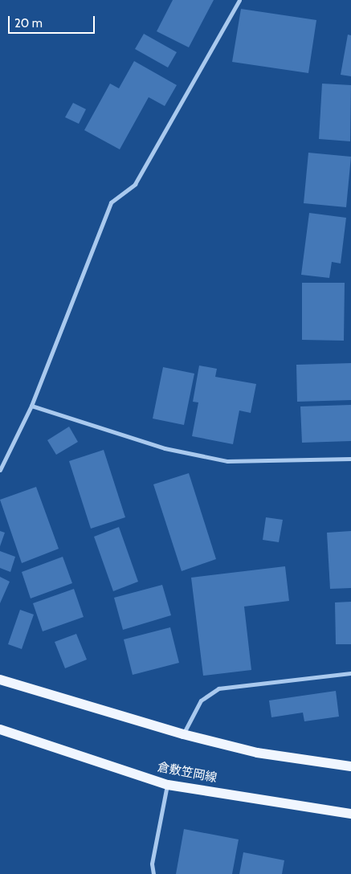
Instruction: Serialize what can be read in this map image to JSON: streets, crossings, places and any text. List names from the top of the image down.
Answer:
{
  "streets": {
    "main road": ["倉敷笠岡線"]
  },
  "scale_bar": "20 m"
}
